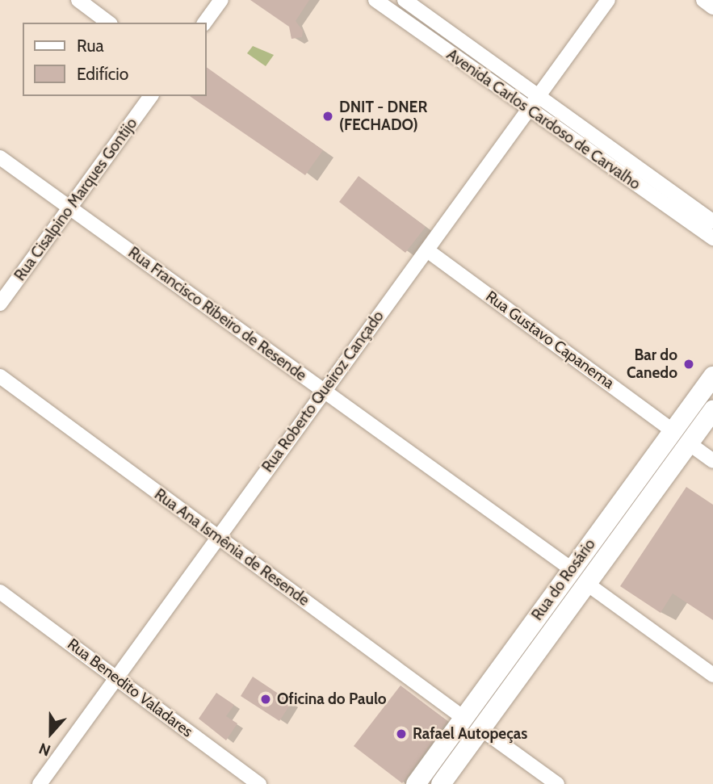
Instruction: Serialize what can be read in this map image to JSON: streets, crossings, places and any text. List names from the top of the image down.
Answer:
{
  "streets": {
    "main road": ["Rua do Rosário"],
    "street": [
      "Avenida Carlos Cardoso de Carvalho",
      "Rua Cisalpino Marques Gontijo",
      "Rua Francisco Ribeiro de Resende",
      "Rua Gustavo Capanema",
      "Rua Roberto Queiroz Cançado",
      "Rua Ana Ismênia de Resende",
      "Rua Benedito Valadares"
    ]
  },
  "crossings": [
    ["Avenida Carlos Cardoso de Carvalho", "Rua Roberto Queiroz Cançado"],
    ["Rua Cisalpino Marques Gontijo", "Rua Francisco Ribeiro de Resende"],
    ["Rua Francisco Ribeiro de Resende", "Rua Roberto Queiroz Cançado"],
    ["Rua Francisco Ribeiro de Resende", "Rua do Rosário"],
    ["Rua Gustavo Capanema", "Rua Roberto Queiroz Cançado"],
    ["Rua Gustavo Capanema", "Rua do Rosário"],
    ["Rua Roberto Queiroz Cançado", "Rua Ana Ismênia de Resende"],
    ["Rua Roberto Queiroz Cançado", "Rua Benedito Valadares"],
    ["Rua Ana Ismênia de Resende", "Rua do Rosário"]
  ],
  "places": [
    "DNIT - DNER (FECHADO)",
    "Bar do Canedo",
    "Oficina do Paulo",
    "Rafael Autopeças"
  ],
  "legend": ["Rua", "Edifício"],
  "north": "bottom"
}
